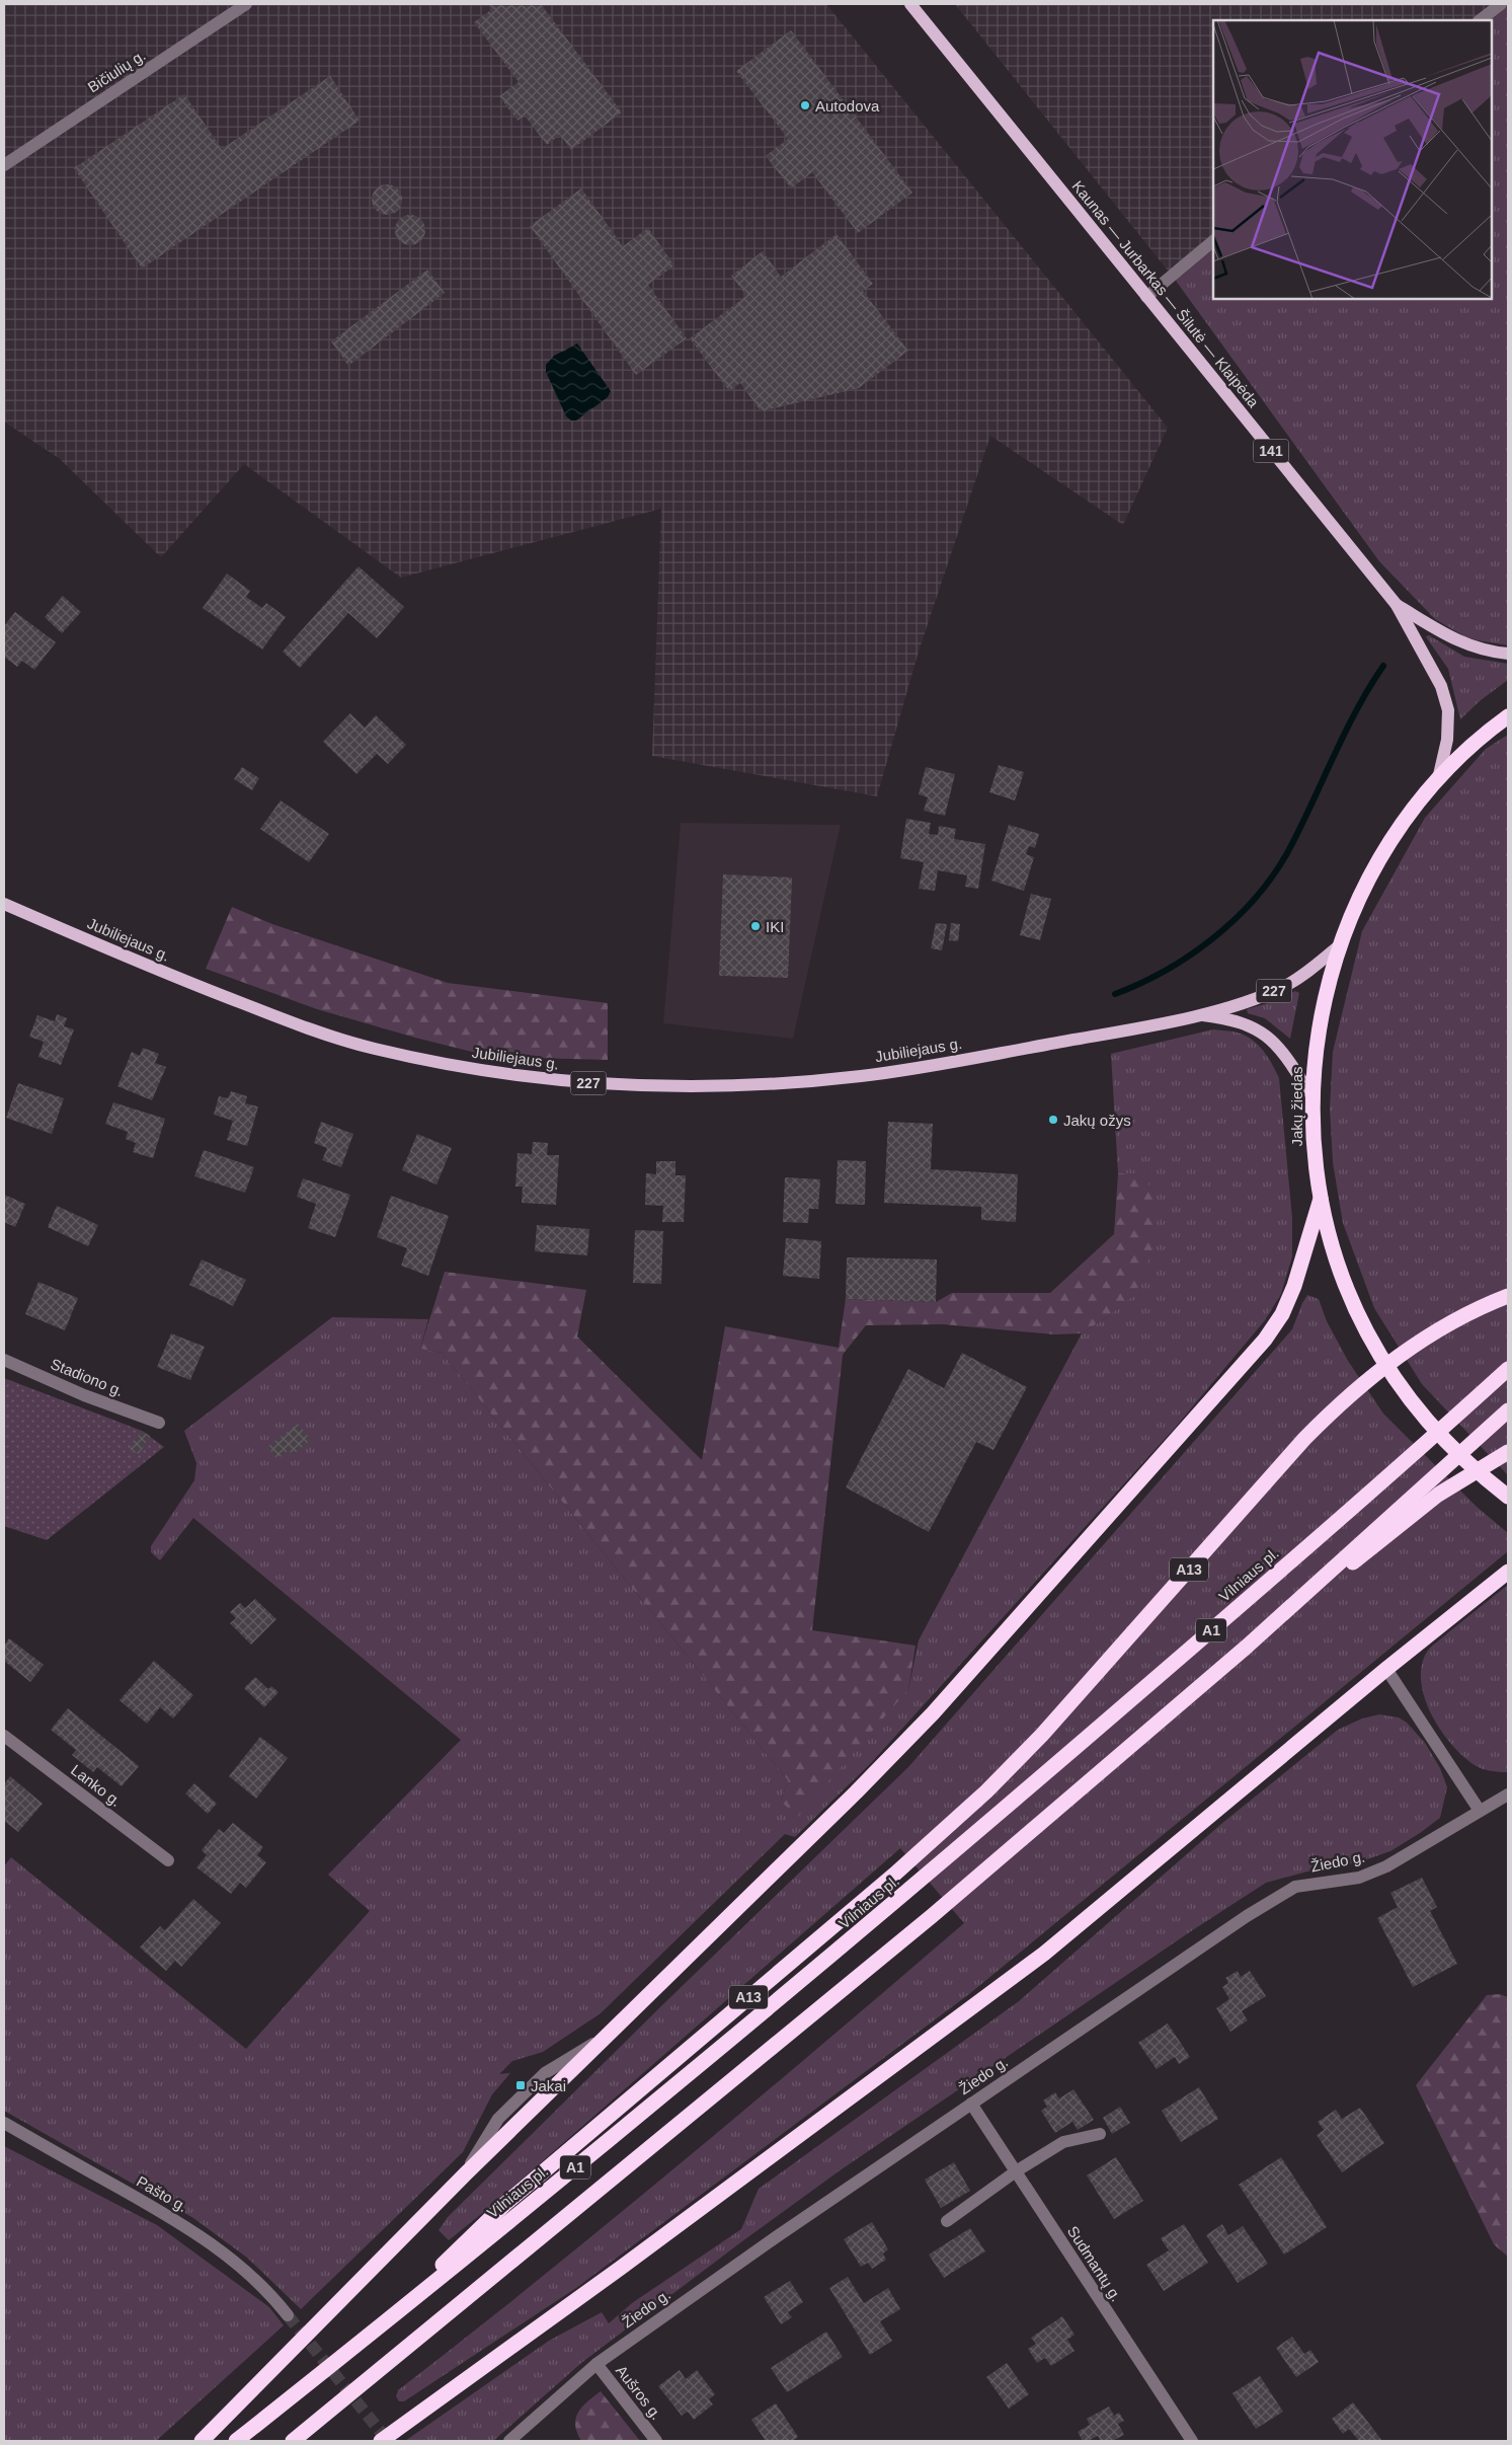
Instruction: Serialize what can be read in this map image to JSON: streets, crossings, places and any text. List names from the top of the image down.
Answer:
{
  "streets": {
    "highway": [
      "Jakų žiedas",
      "A13",
      "Vilniaus pl.",
      "A1"
    ],
    "main road": [
      "Kaunas — Jurbarkas — Šilutė — Klaipėda",
      "141",
      "Jubiliejaus g.",
      "227"
    ],
    "street": [
      "Bičiulių g.",
      "Stadiono g.",
      "Lanko g.",
      "Žiedo g.",
      "Pašto g.",
      "Sudmantų g.",
      "Aušros g."
    ]
  },
  "crossings": [
    ["Kaunas — Jurbarkas — Šilutė — Klaipėda", "141"],
    ["141", "Jakų žiedas"],
    ["Jubiliejaus g.", "227"],
    ["227", "Jakų žiedas"],
    ["A13", "Vilniaus pl."],
    ["Žiedo g.", "Sudmantų g."],
    ["Žiedo g.", "Aušros g."]
  ],
  "places": {
    "other": ["Autodova", "IKI", "Jakų ožys"],
    "transit": ["Jakai"]
  }
}
